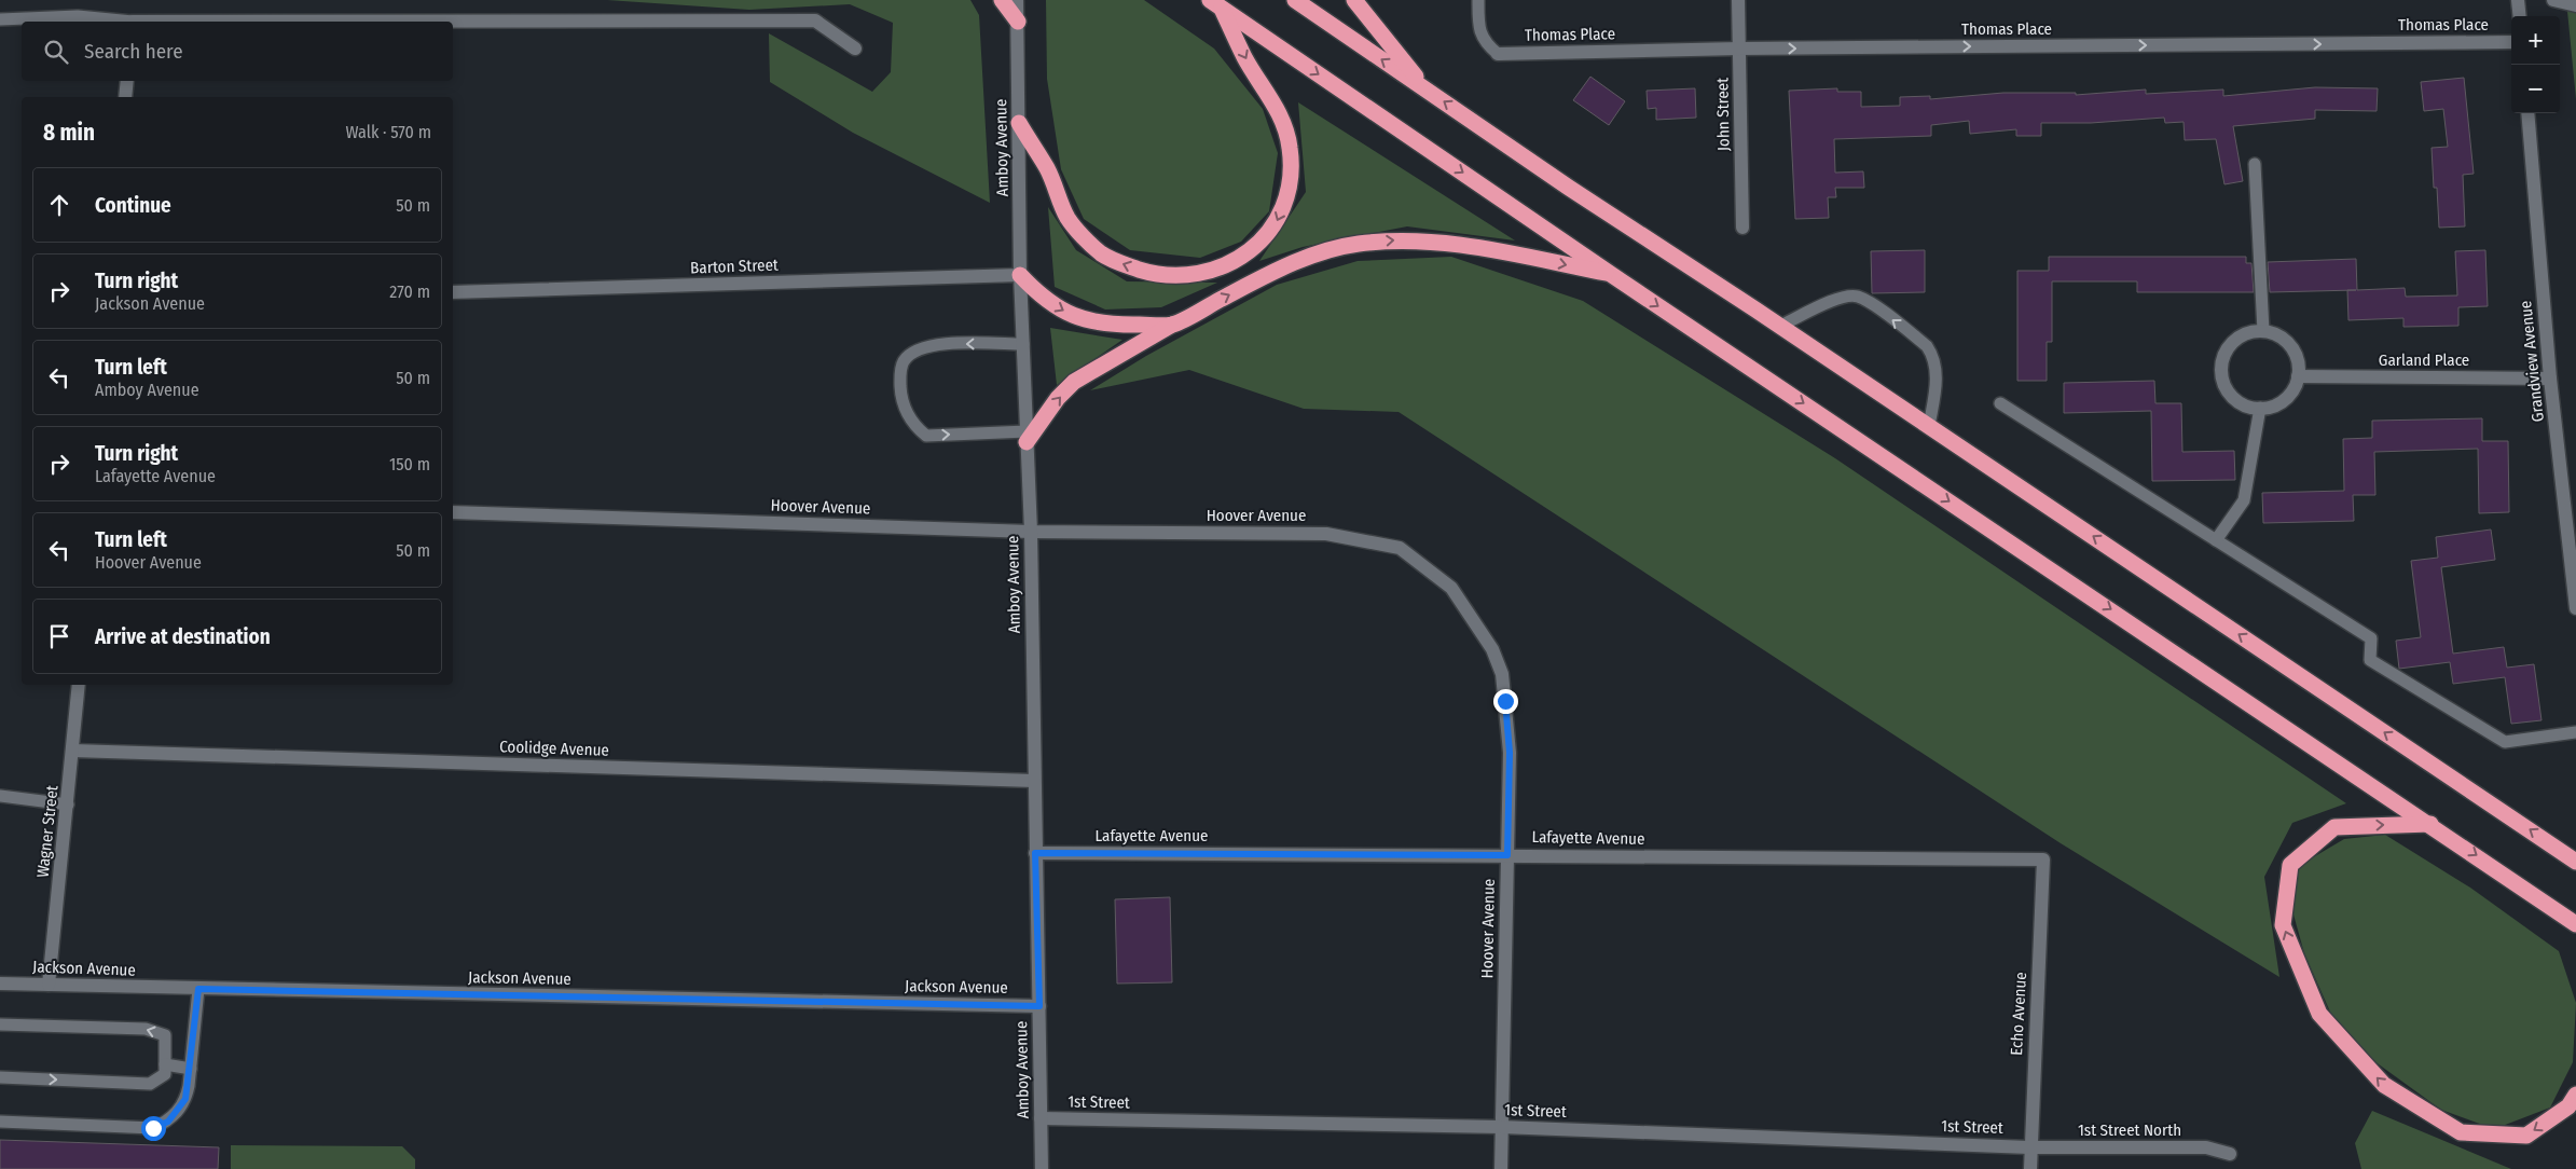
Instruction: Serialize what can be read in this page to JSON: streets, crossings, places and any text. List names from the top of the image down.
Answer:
{
  "streets": {
    "street": [
      "Thomas Place",
      "John Street",
      "Amboy Avenue",
      "Barton Street",
      "Garland Place",
      "Grandview Avenue",
      "Hoover Avenue",
      "Coolidge Avenue",
      "Wagner Street",
      "Lafayette Avenue",
      "Jackson Avenue",
      "Echo Avenue",
      "1st Street",
      "1st Street North"
    ]
  },
  "crossings": [
    ["Thomas Place", "John Street"],
    ["Amboy Avenue", "Barton Street"],
    ["Amboy Avenue", "Hoover Avenue"],
    ["Amboy Avenue", "Coolidge Avenue"],
    ["Amboy Avenue", "Lafayette Avenue"],
    ["Amboy Avenue", "Jackson Avenue"],
    ["Amboy Avenue", "1st Street"],
    ["Garland Place", "Grandview Avenue"],
    ["Hoover Avenue", "Lafayette Avenue"],
    ["Hoover Avenue", "1st Street"],
    ["Coolidge Avenue", "Wagner Street"],
    ["Wagner Street", "Jackson Avenue"],
    ["Lafayette Avenue", "Echo Avenue"],
    ["Echo Avenue", "1st Street"],
    ["Echo Avenue", "1st Street North"],
    ["1st Street", "1st Street North"]
  ],
  "one_way": ["Thomas Place"],
  "page": {
    "map_buttons": ["+", "−"],
    "search": "Search here",
    "heading": ["8 min", "Walk · 570 m"],
    "list": [
      ["Continue", "50 m"],
      ["Turn right", "Jackson Avenue", "270 m"],
      ["Turn left", "Amboy Avenue", "50 m"],
      ["Turn right", "Lafayette Avenue", "150 m"],
      ["Turn left", "Hoover Avenue", "50 m"],
      "Arrive at destination"
    ]
  }
}
